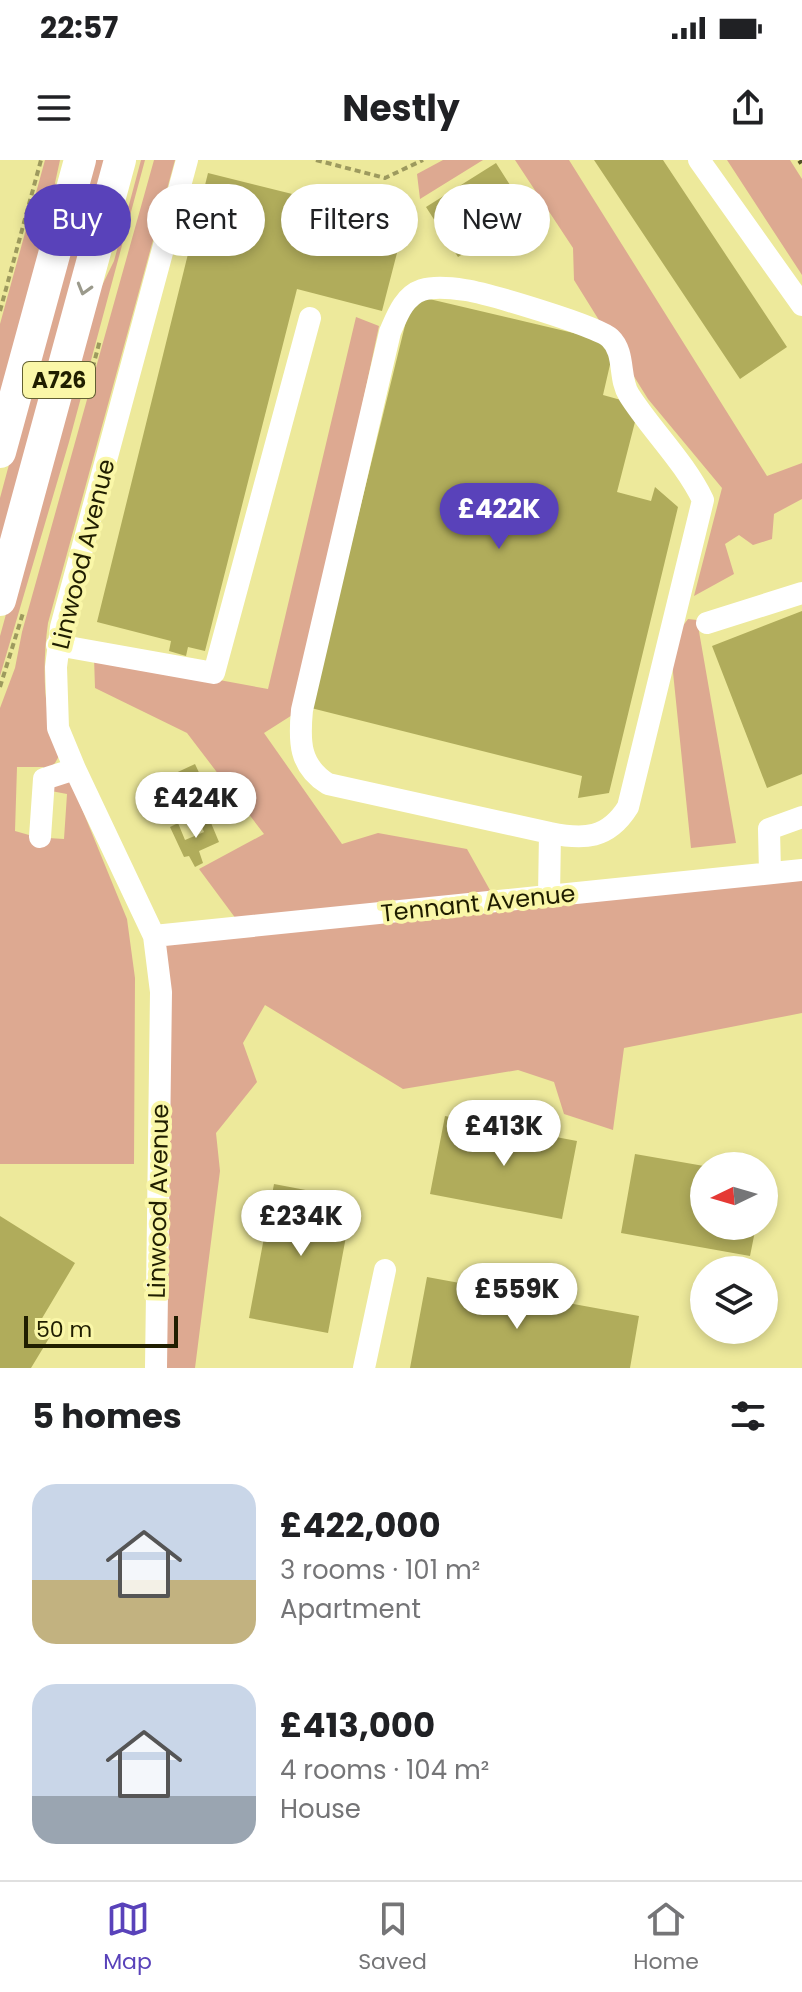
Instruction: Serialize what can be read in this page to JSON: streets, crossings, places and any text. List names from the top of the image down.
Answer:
{
  "streets": {
    "highway": ["A726"],
    "street": ["Linwood Avenue", "Tennant Avenue"]
  },
  "crossings": [
    ["Linwood Avenue", "Tennant Avenue"]
  ],
  "scale_bar": "50 m",
  "north": "left",
  "page": {
    "status": "22:57",
    "header": "Nestly",
    "chip": [
      "Buy",
      "Rent",
      "Filters",
      "New"
    ],
    "price": [
      "£422K",
      "£424K",
      "£413K",
      "£234K",
      "£559K"
    ],
    "scale": "50 m",
    "heading": "5 homes",
    "list": [
      {
        "name": "£422,000",
        "note": "3 rooms · 101 m² · Apartment"
      },
      {
        "name": "£413,000",
        "note": "4 rooms · 104 m² · House"
      }
    ],
    "tabs": ["Map", "Saved", "Home"]
  }
}
